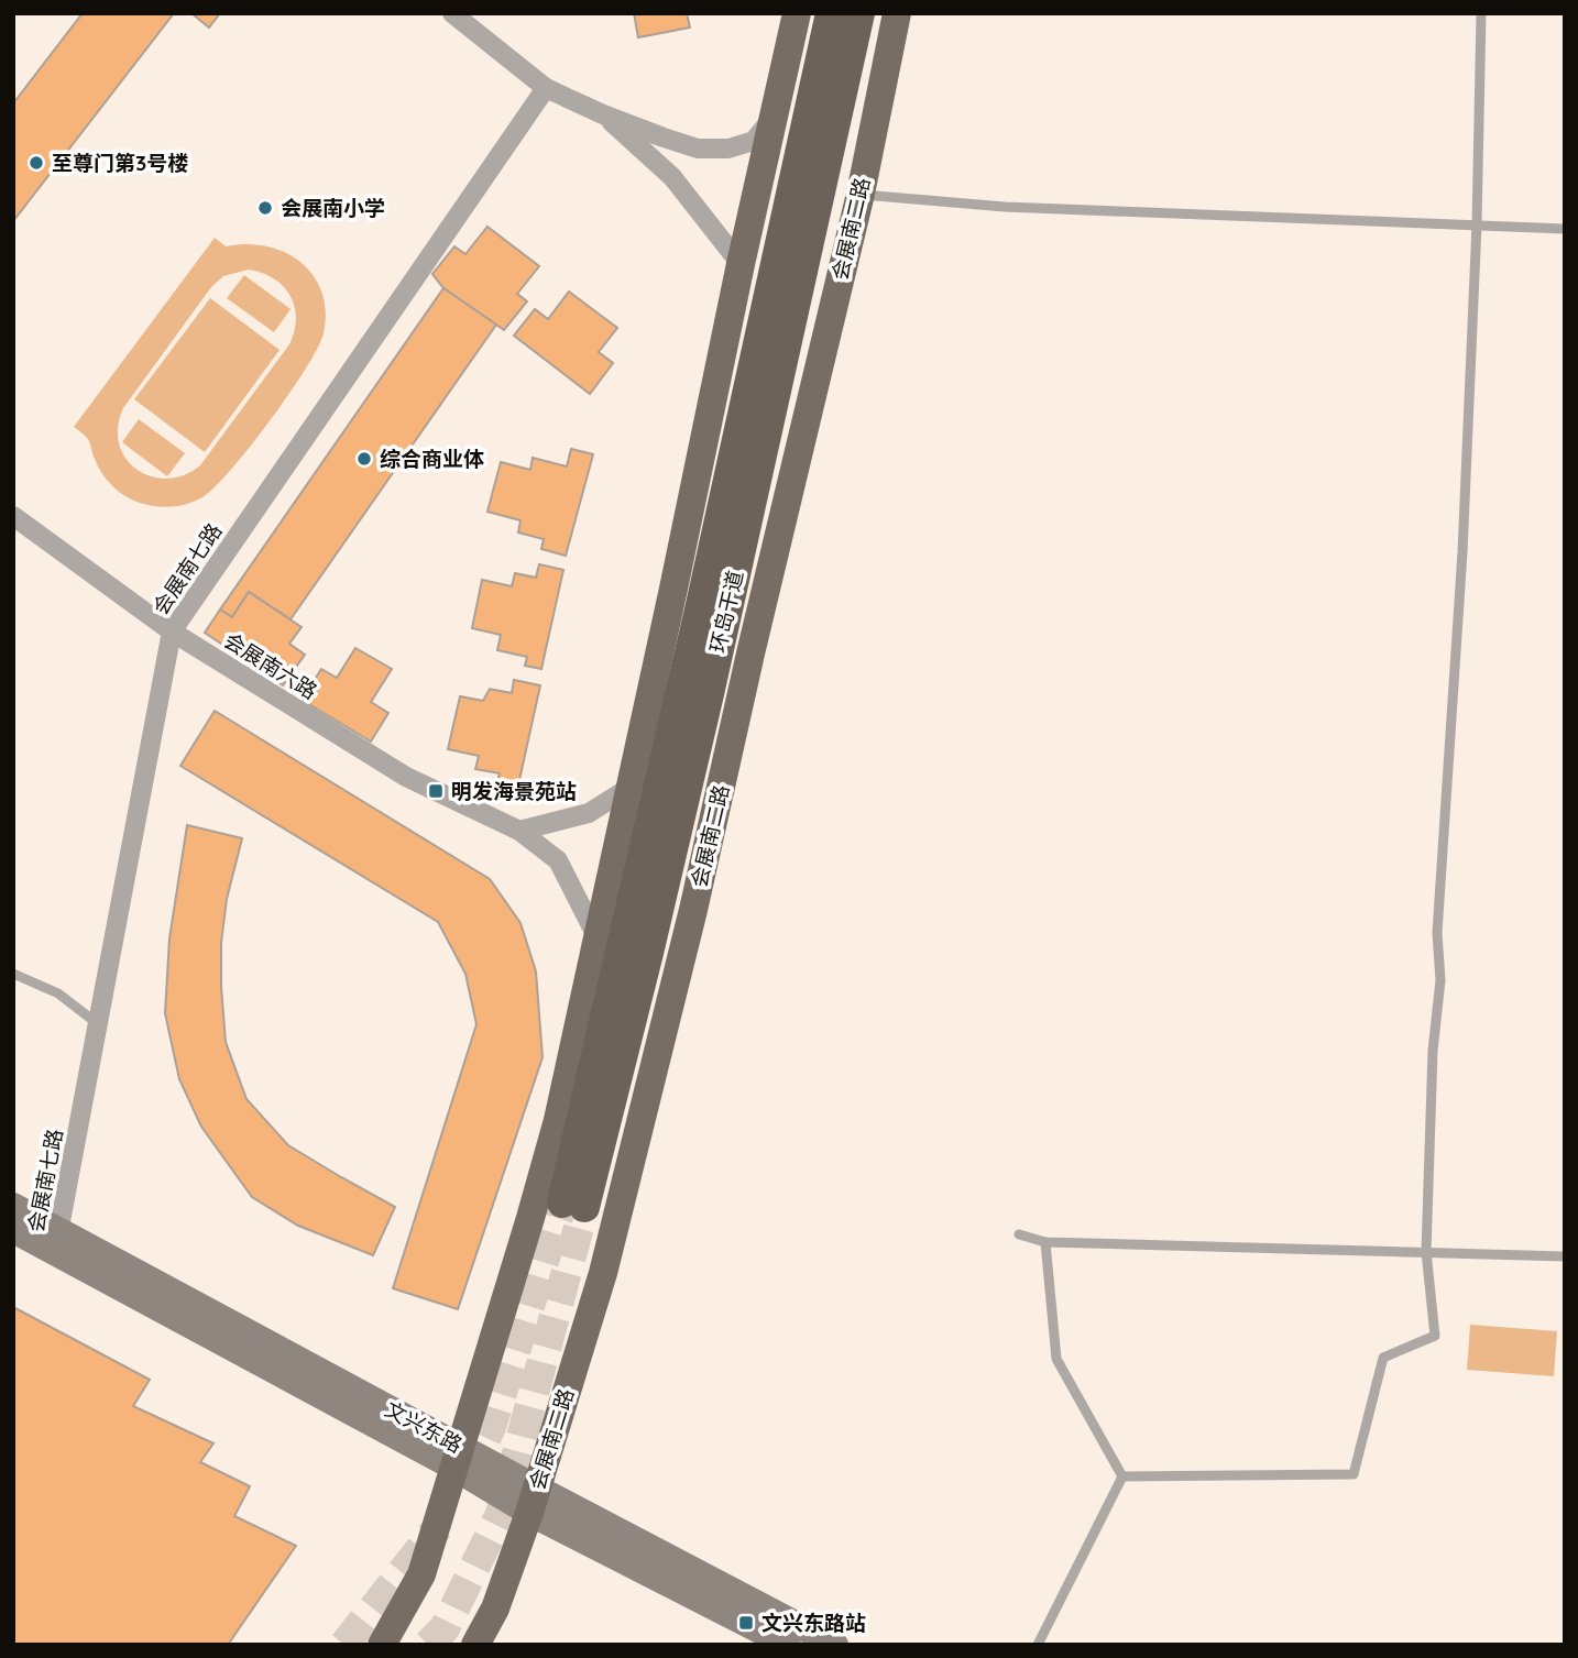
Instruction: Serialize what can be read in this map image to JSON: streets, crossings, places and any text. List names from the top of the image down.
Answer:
{
  "streets": {
    "highway": ["环岛干道"],
    "main road": ["会展南二路", "文兴东路"],
    "street": ["会展南七路", "会展南六路"]
  },
  "crossings": [
    ["会展南二路", "文兴东路"],
    ["会展南七路", "会展南六路"],
    ["会展南七路", "文兴东路"]
  ],
  "places": {
    "other": ["至尊门第3号楼", "会展南小学", "综合商业体"],
    "transit": ["明发海景苑站", "文兴东路站"]
  }
}
